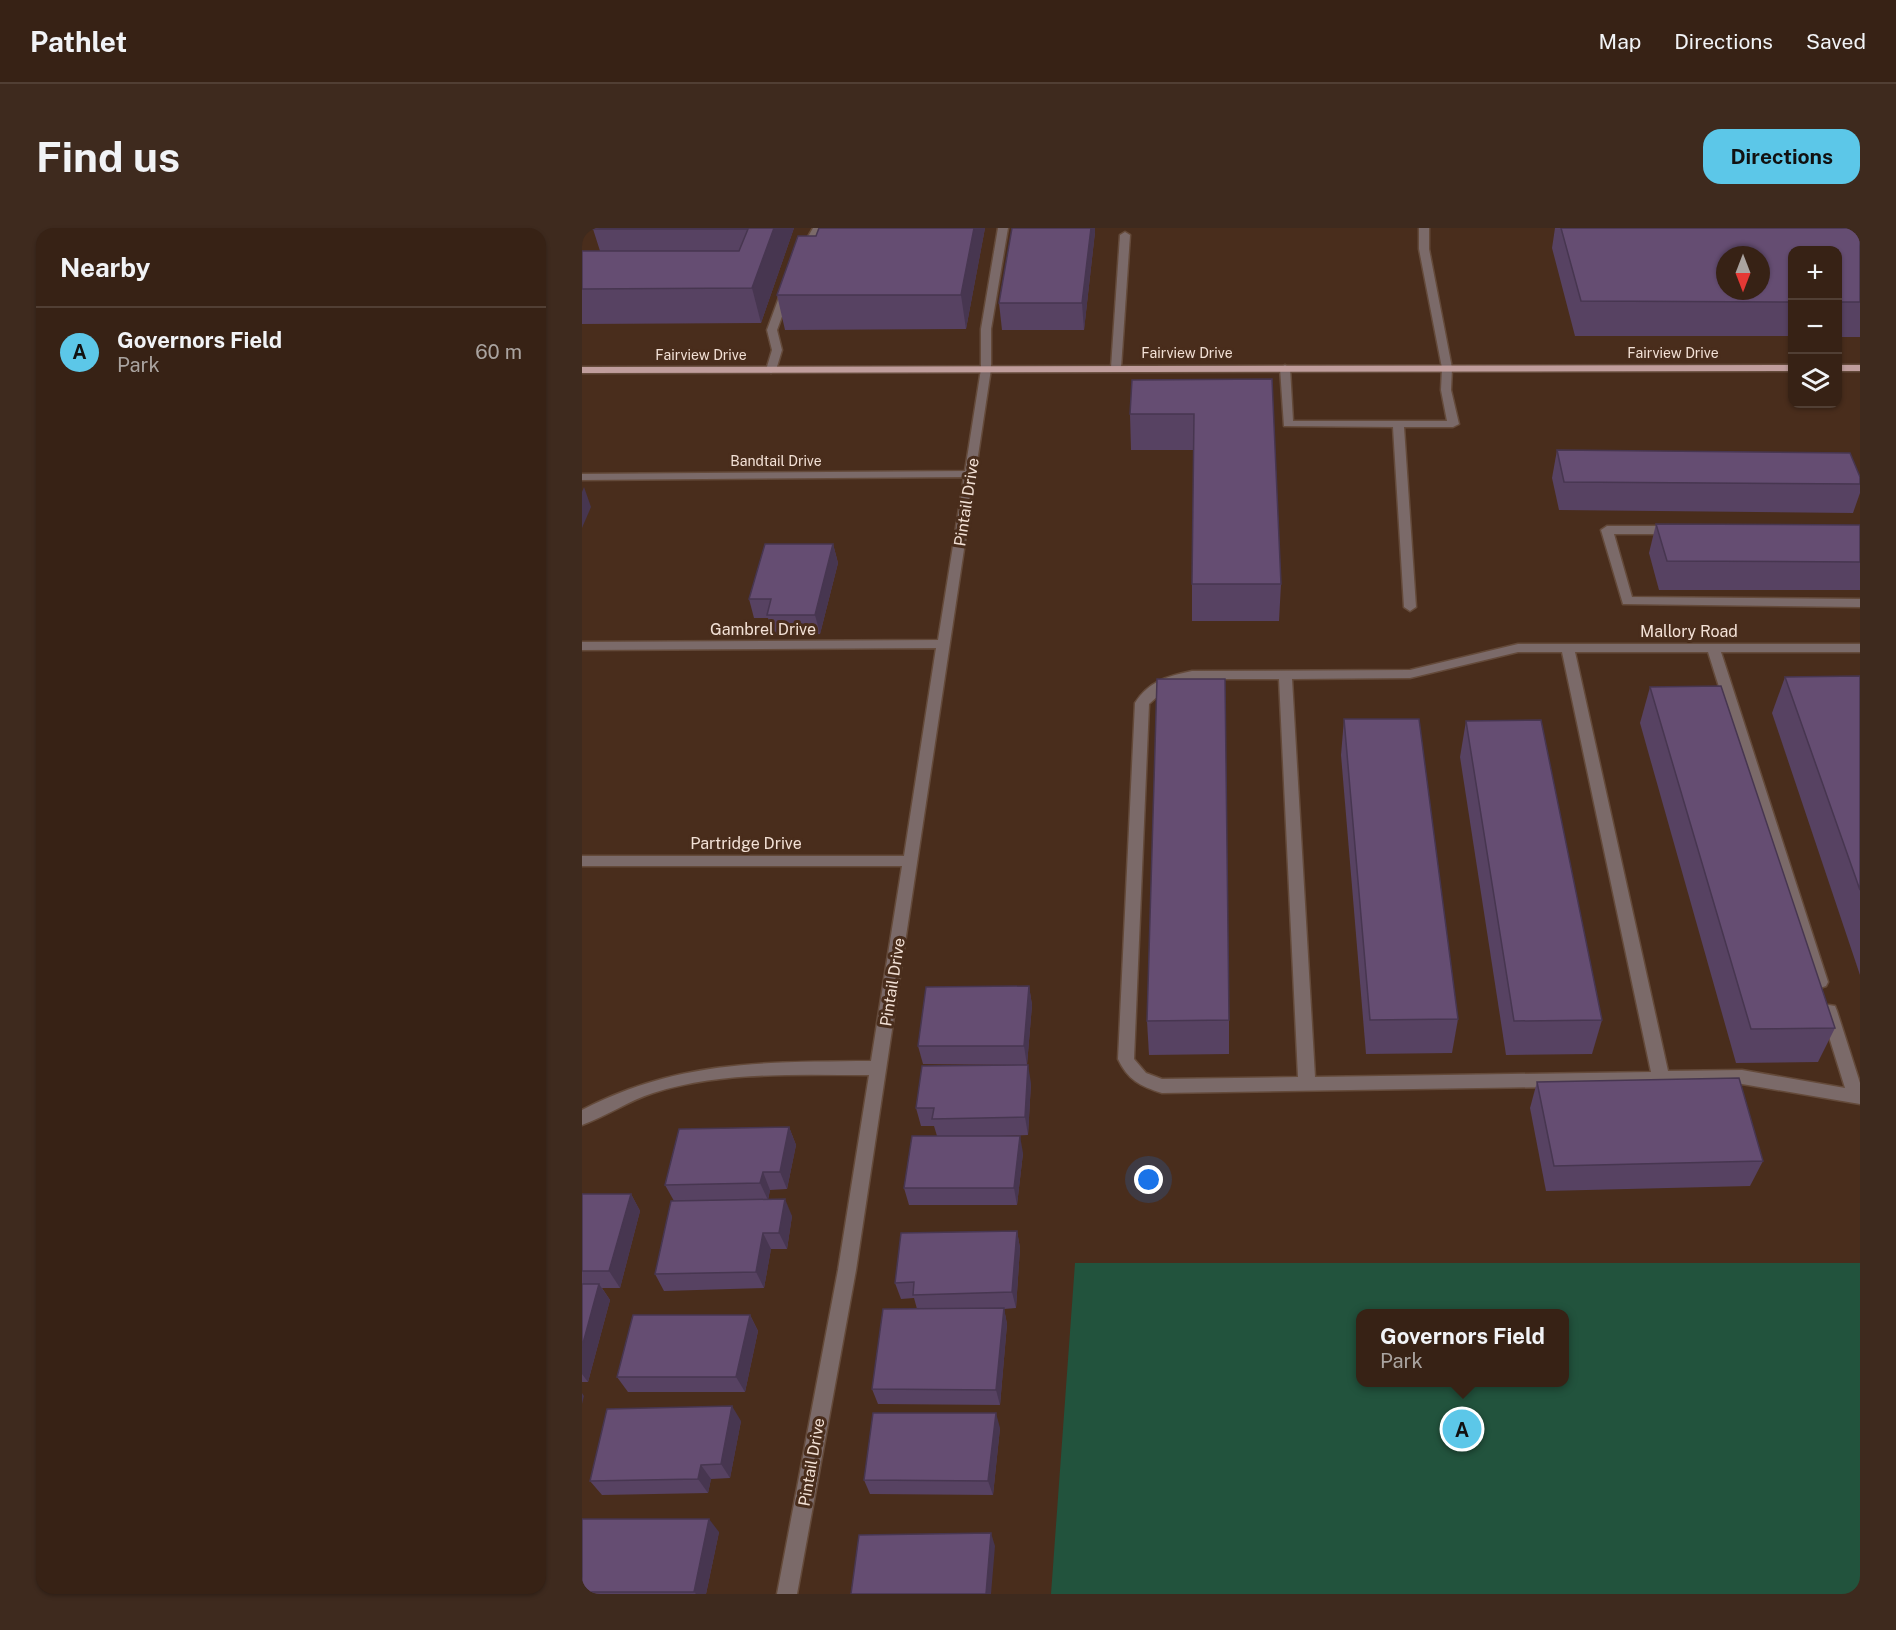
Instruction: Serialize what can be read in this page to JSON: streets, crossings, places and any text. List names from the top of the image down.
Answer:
{
  "streets": {
    "main road": ["Fairview Drive"],
    "street": [
      "Bandtail Drive",
      "Pintail Drive",
      "Gambrel Drive",
      "Mallory Road",
      "Partridge Drive"
    ]
  },
  "crossings": [
    ["Fairview Drive", "Pintail Drive"],
    ["Bandtail Drive", "Pintail Drive"],
    ["Pintail Drive", "Gambrel Drive"],
    ["Pintail Drive", "Partridge Drive"]
  ],
  "north": "bottom",
  "page": {
    "header": "Pathlet",
    "nav": ["Map", "Directions", "Saved"],
    "buttons": "Directions",
    "title": "Find us",
    "heading": "Nearby",
    "map_buttons": ["+", "−"],
    "list": [
      {
        "mark": "A",
        "name": "Governors Field",
        "note": "Park",
        "value": "60 m"
      }
    ],
    "popup": ["Governors Field", "Park"],
    "pins": "A"
  }
}
